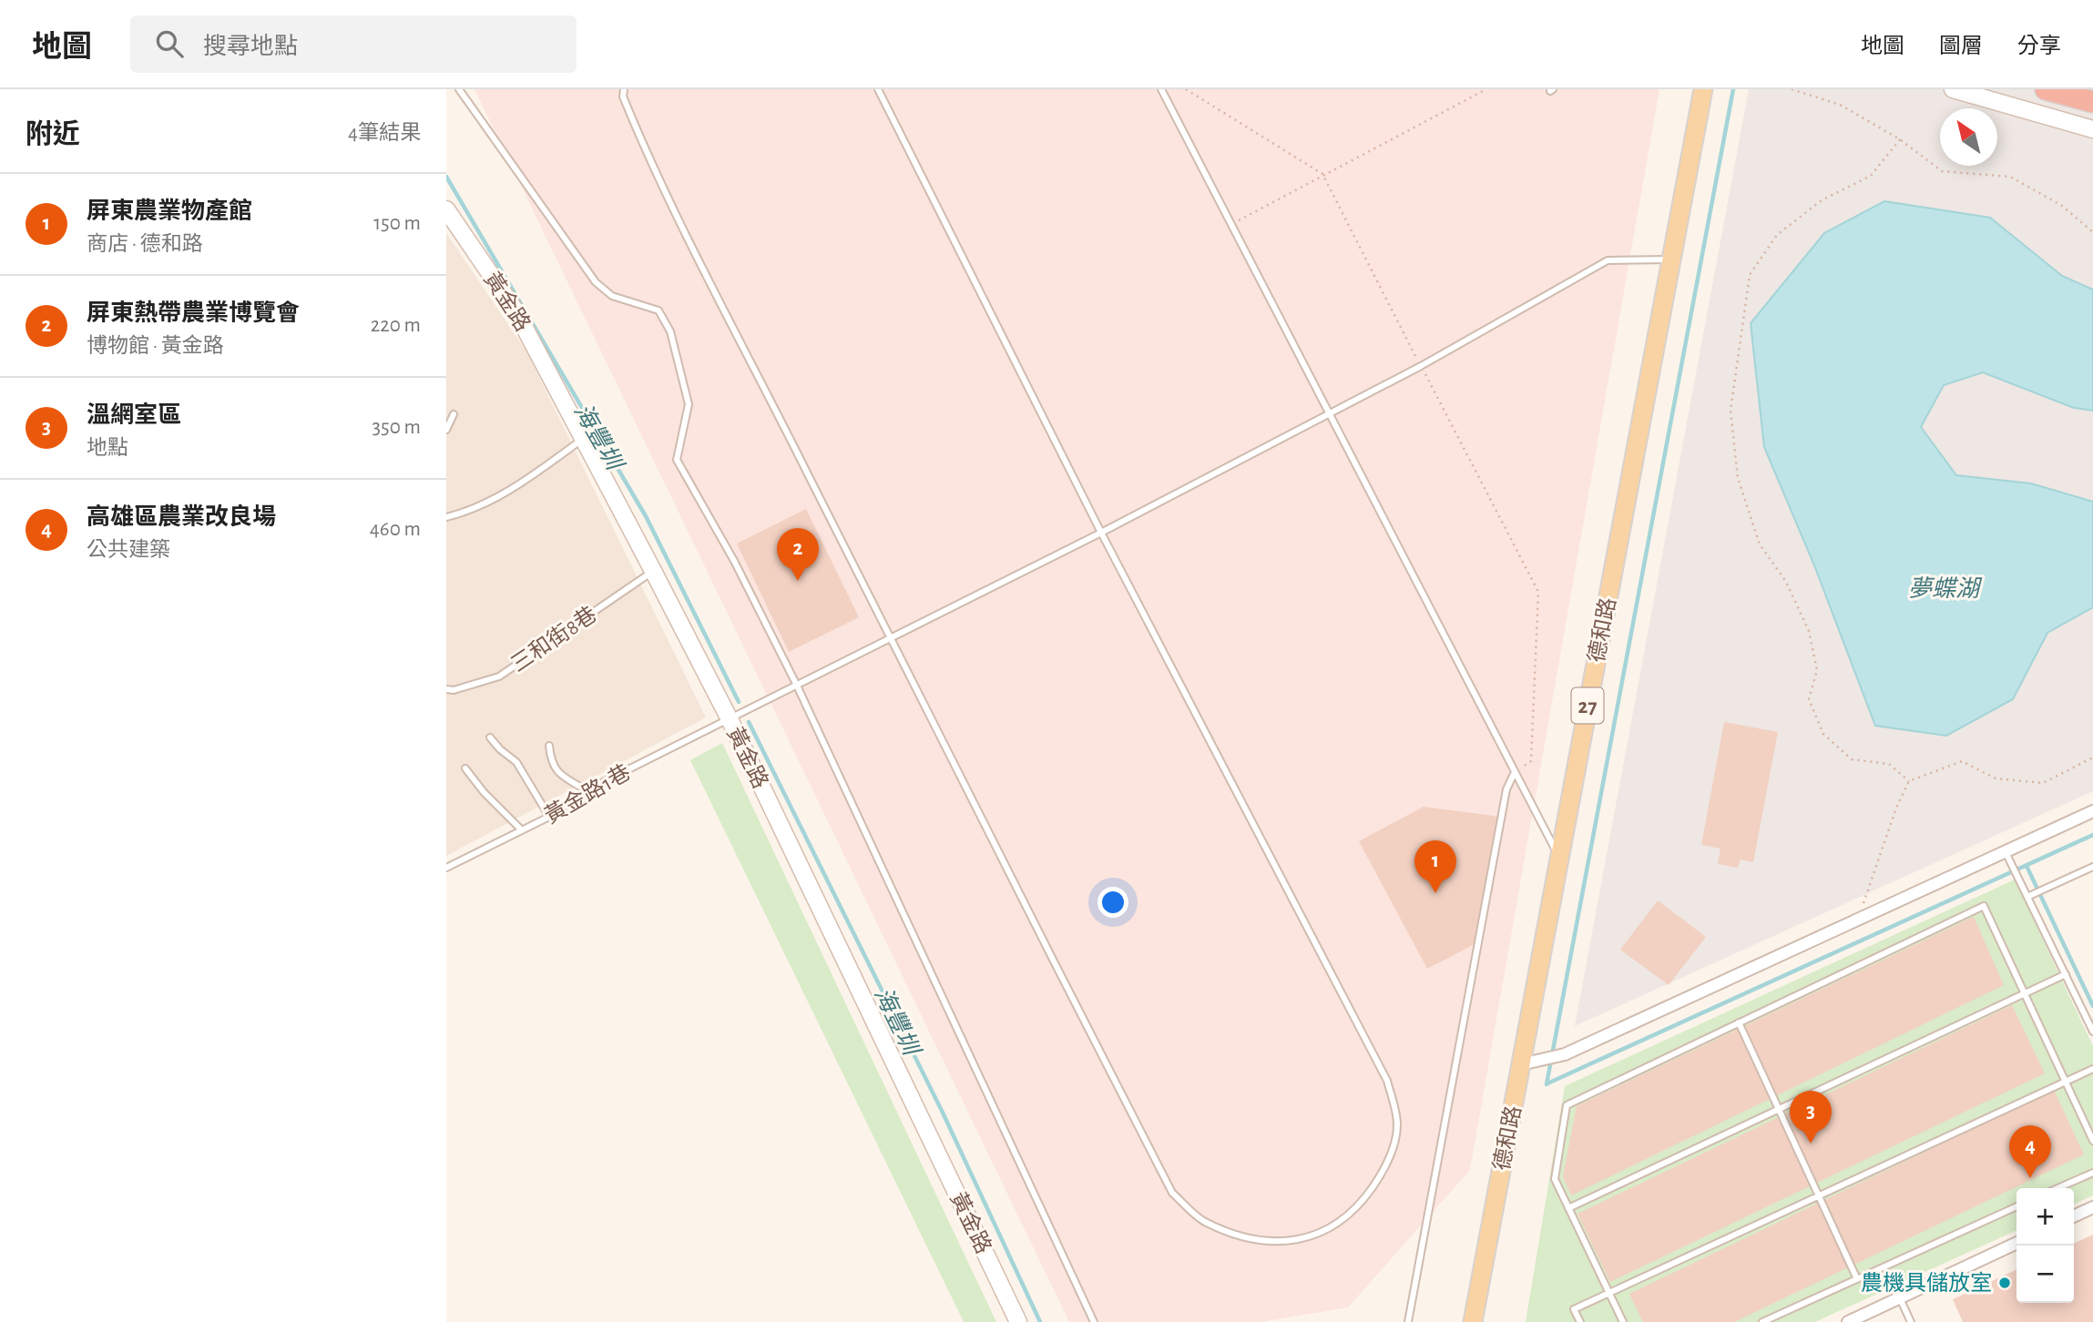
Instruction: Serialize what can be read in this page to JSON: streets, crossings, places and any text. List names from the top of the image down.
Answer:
{
  "streets": {
    "main road": ["德和路", "27"],
    "street": ["黃金路"],
    "lane": ["三和街8巷", "黃金路1巷"]
  },
  "crossings": [
    ["黃金路", "三和街8巷"],
    ["黃金路", "黃金路1巷"],
    ["德和路", "黃金路1巷"]
  ],
  "water": ["海豐圳", "夢蝶湖"],
  "places": ["農機具儲放室"],
  "north": "top left",
  "page": {
    "header": "地圖",
    "search": "搜尋地點",
    "nav": ["地圖", "圖層", "分享"],
    "heading": ["附近", "4筆結果"],
    "list": [
      {
        "mark": "1",
        "name": "屏東農業物產館",
        "note": "商店 · 德和路",
        "value": "150 m"
      },
      {
        "mark": "2",
        "name": "屏東熱帶農業博覽會",
        "note": "博物館 · 黃金路",
        "value": "220 m"
      },
      {
        "mark": "3",
        "name": "溫網室區",
        "note": "地點",
        "value": "350 m"
      },
      {
        "mark": "4",
        "name": "高雄區農業改良場",
        "note": "公共建築",
        "value": "460 m"
      }
    ],
    "pins": [
      "2",
      "1",
      "3",
      "4"
    ],
    "map_buttons": ["+", "−"]
  }
}
